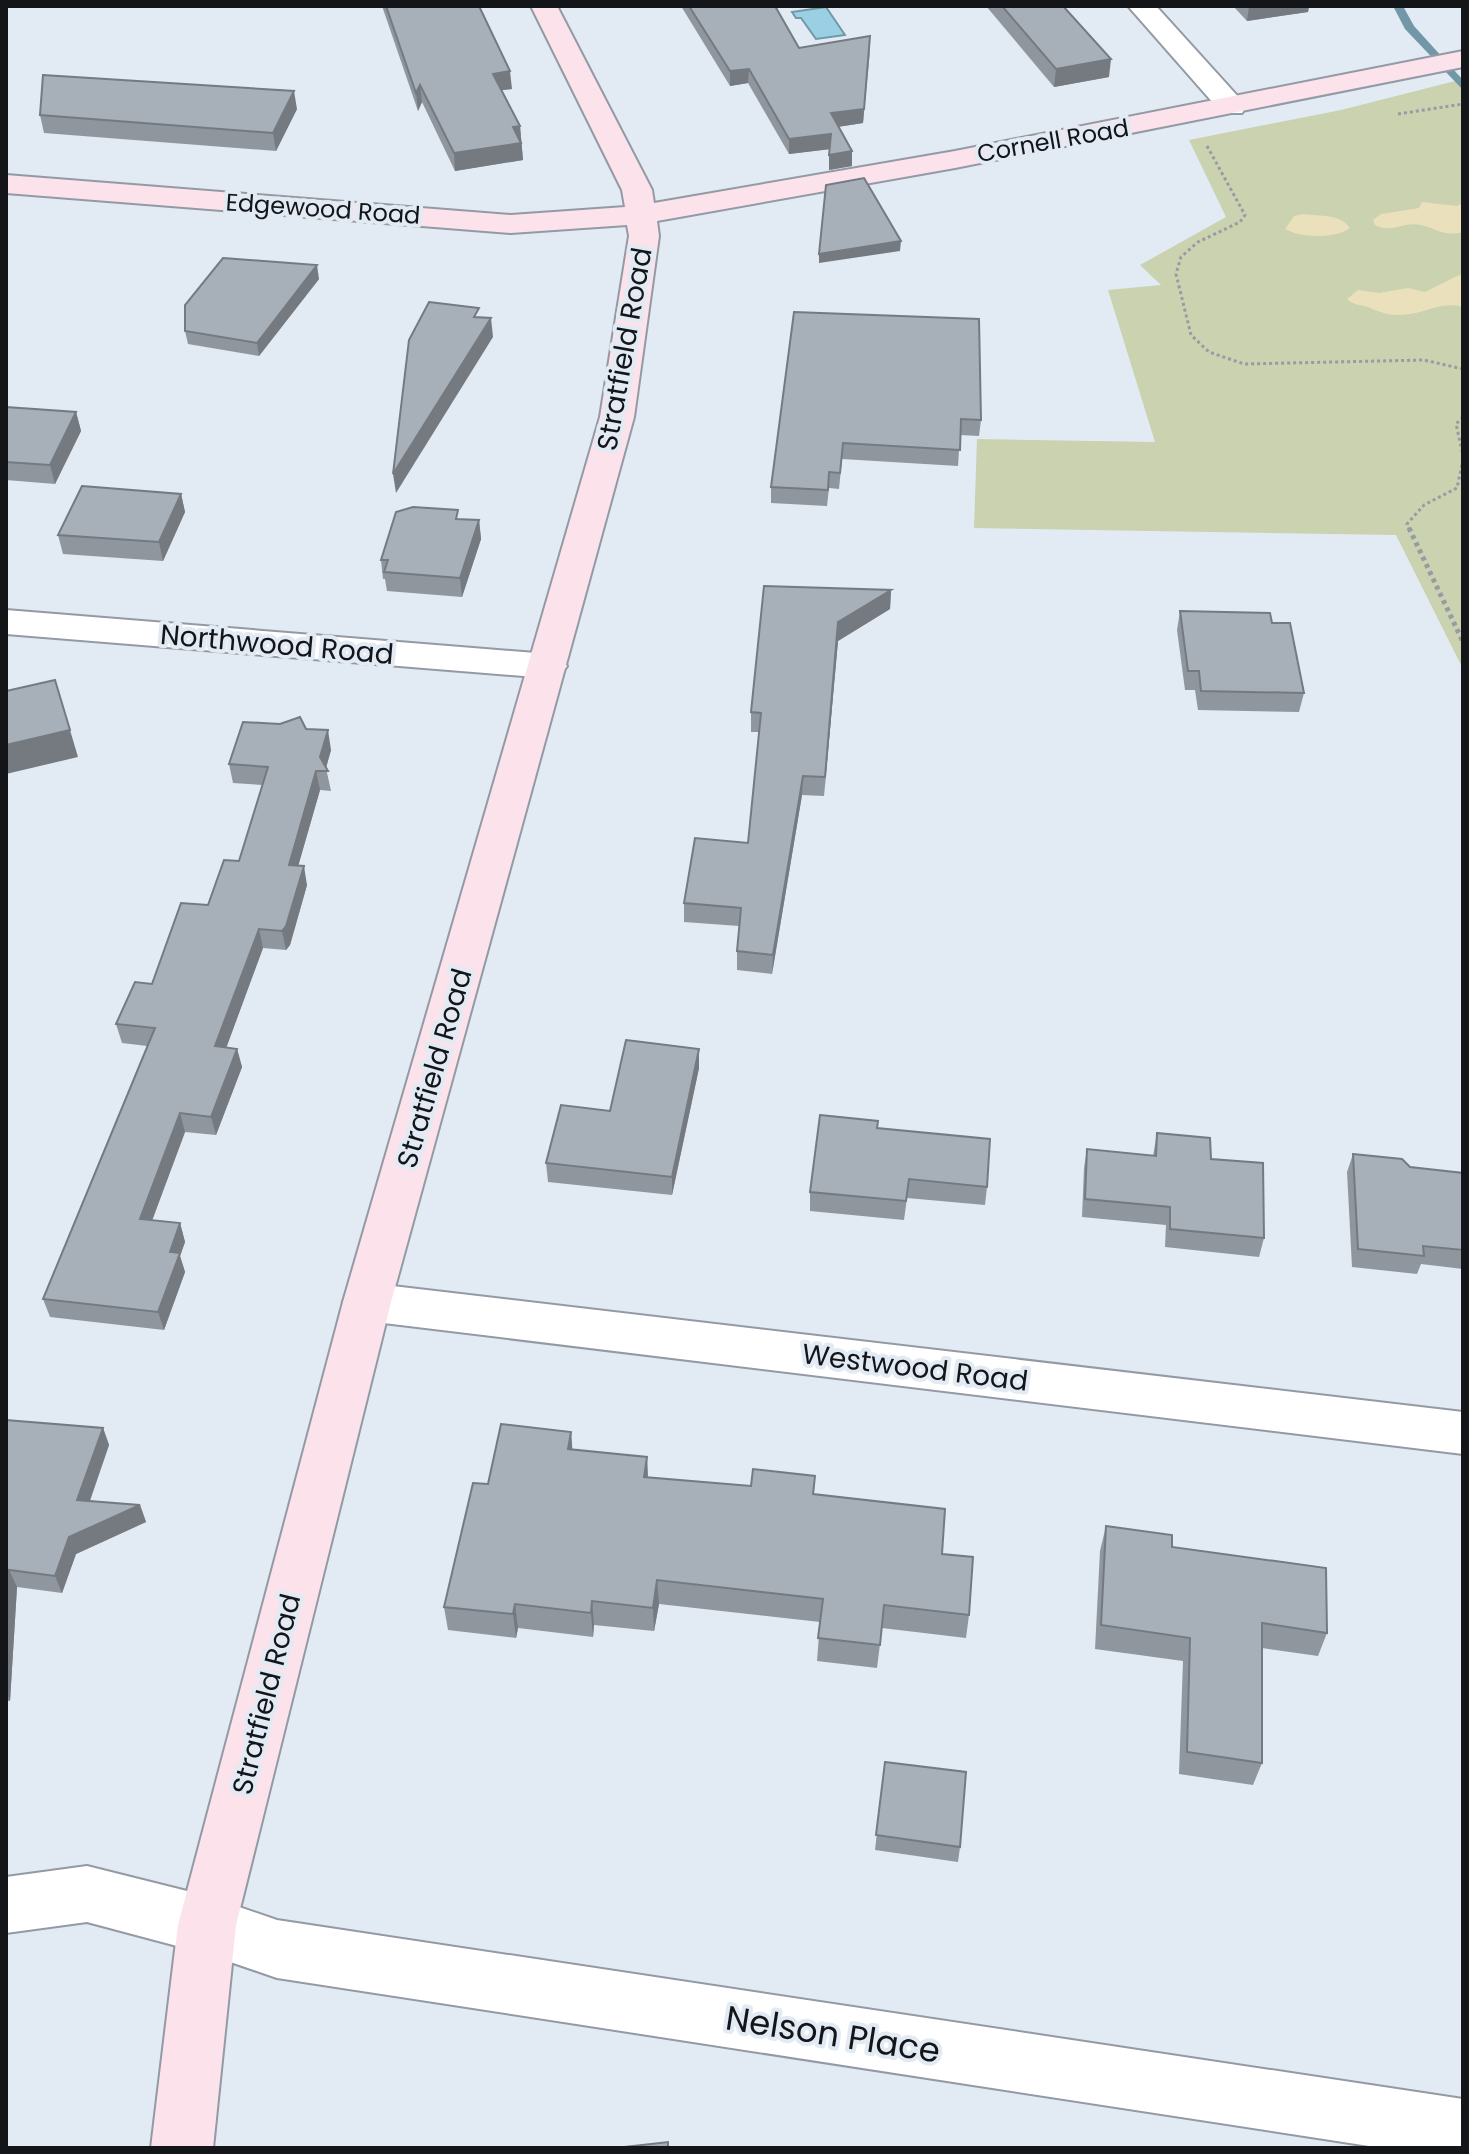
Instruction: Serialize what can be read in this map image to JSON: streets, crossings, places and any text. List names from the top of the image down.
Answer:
{
  "streets": {
    "main road": ["Cornell Road", "Edgewood Road", "Stratfield Road"],
    "street": ["Northwood Road", "Westwood Road", "Nelson Place"]
  },
  "crossings": [
    ["Cornell Road", "Edgewood Road"],
    ["Cornell Road", "Stratfield Road"],
    ["Edgewood Road", "Stratfield Road"],
    ["Stratfield Road", "Northwood Road"],
    ["Stratfield Road", "Westwood Road"],
    ["Stratfield Road", "Nelson Place"]
  ]
}
